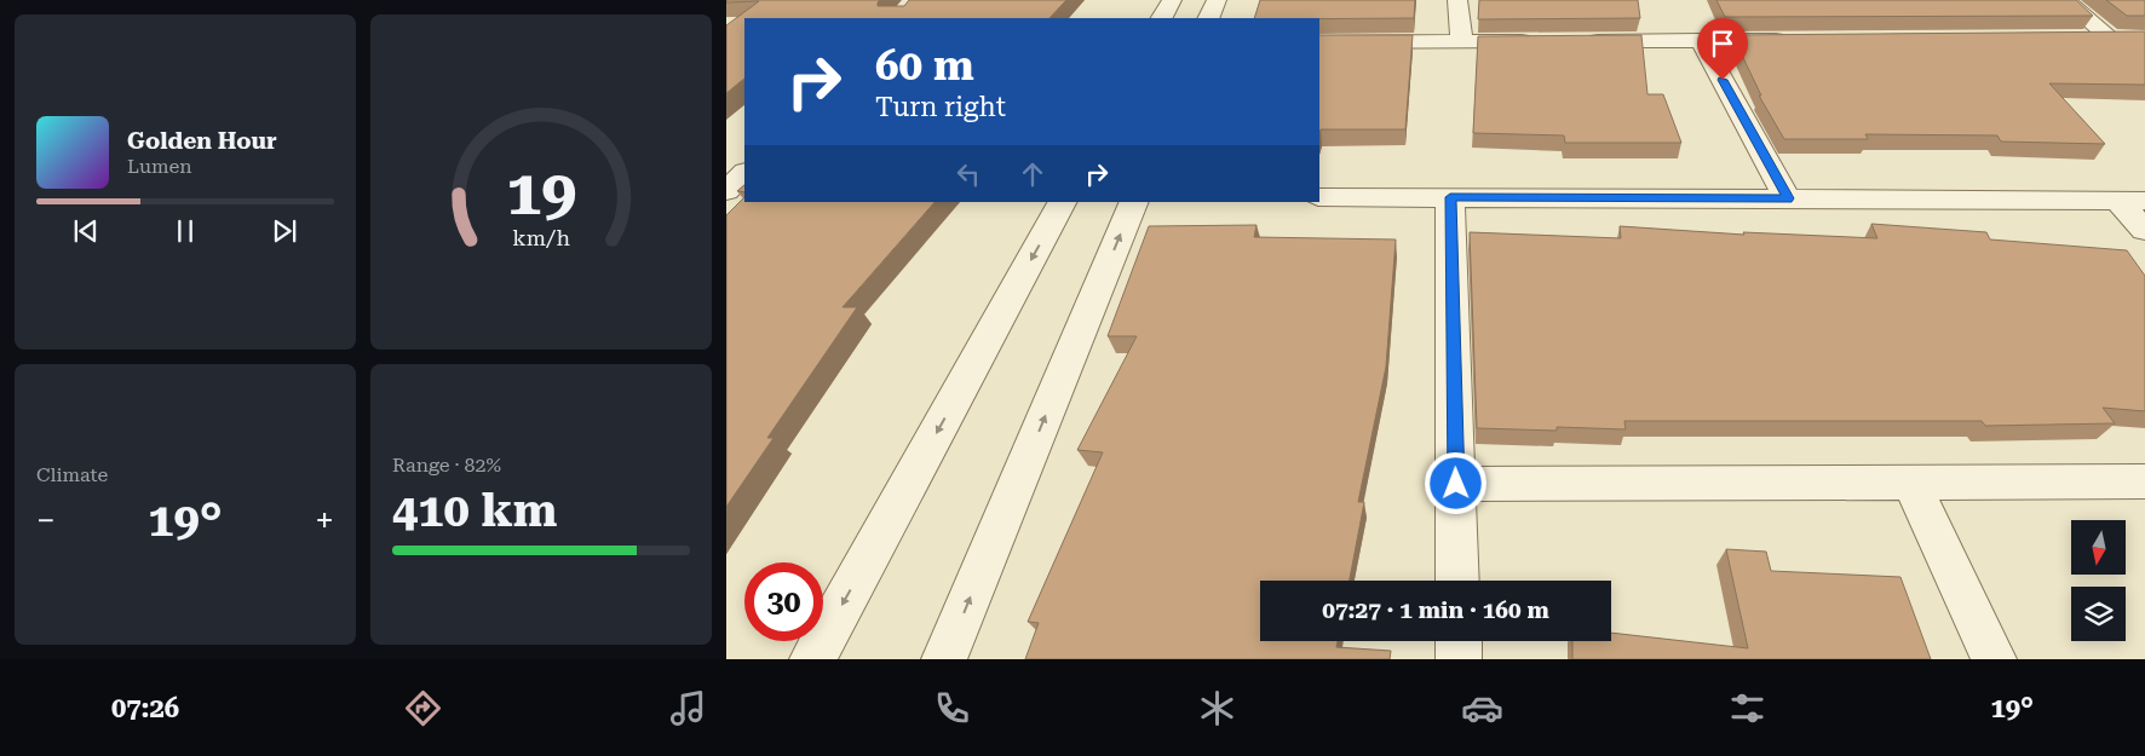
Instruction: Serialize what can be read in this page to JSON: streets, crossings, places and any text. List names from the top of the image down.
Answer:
{
  "north": "bottom",
  "page": {
    "turn": ["60 m", "Turn right"],
    "song": ["Golden Hour", "Lumen"],
    "tile": [
      "Climate",
      ["Range · 82%", "410 km"]
    ],
    "heat": ["−", "19°", "+"],
    "limit": "30",
    "trip": "07:27 · 1 min · 160 m",
    "tabs": ["07:26", "19°"],
    "gauge": ["19", "km/h"]
  }
}
